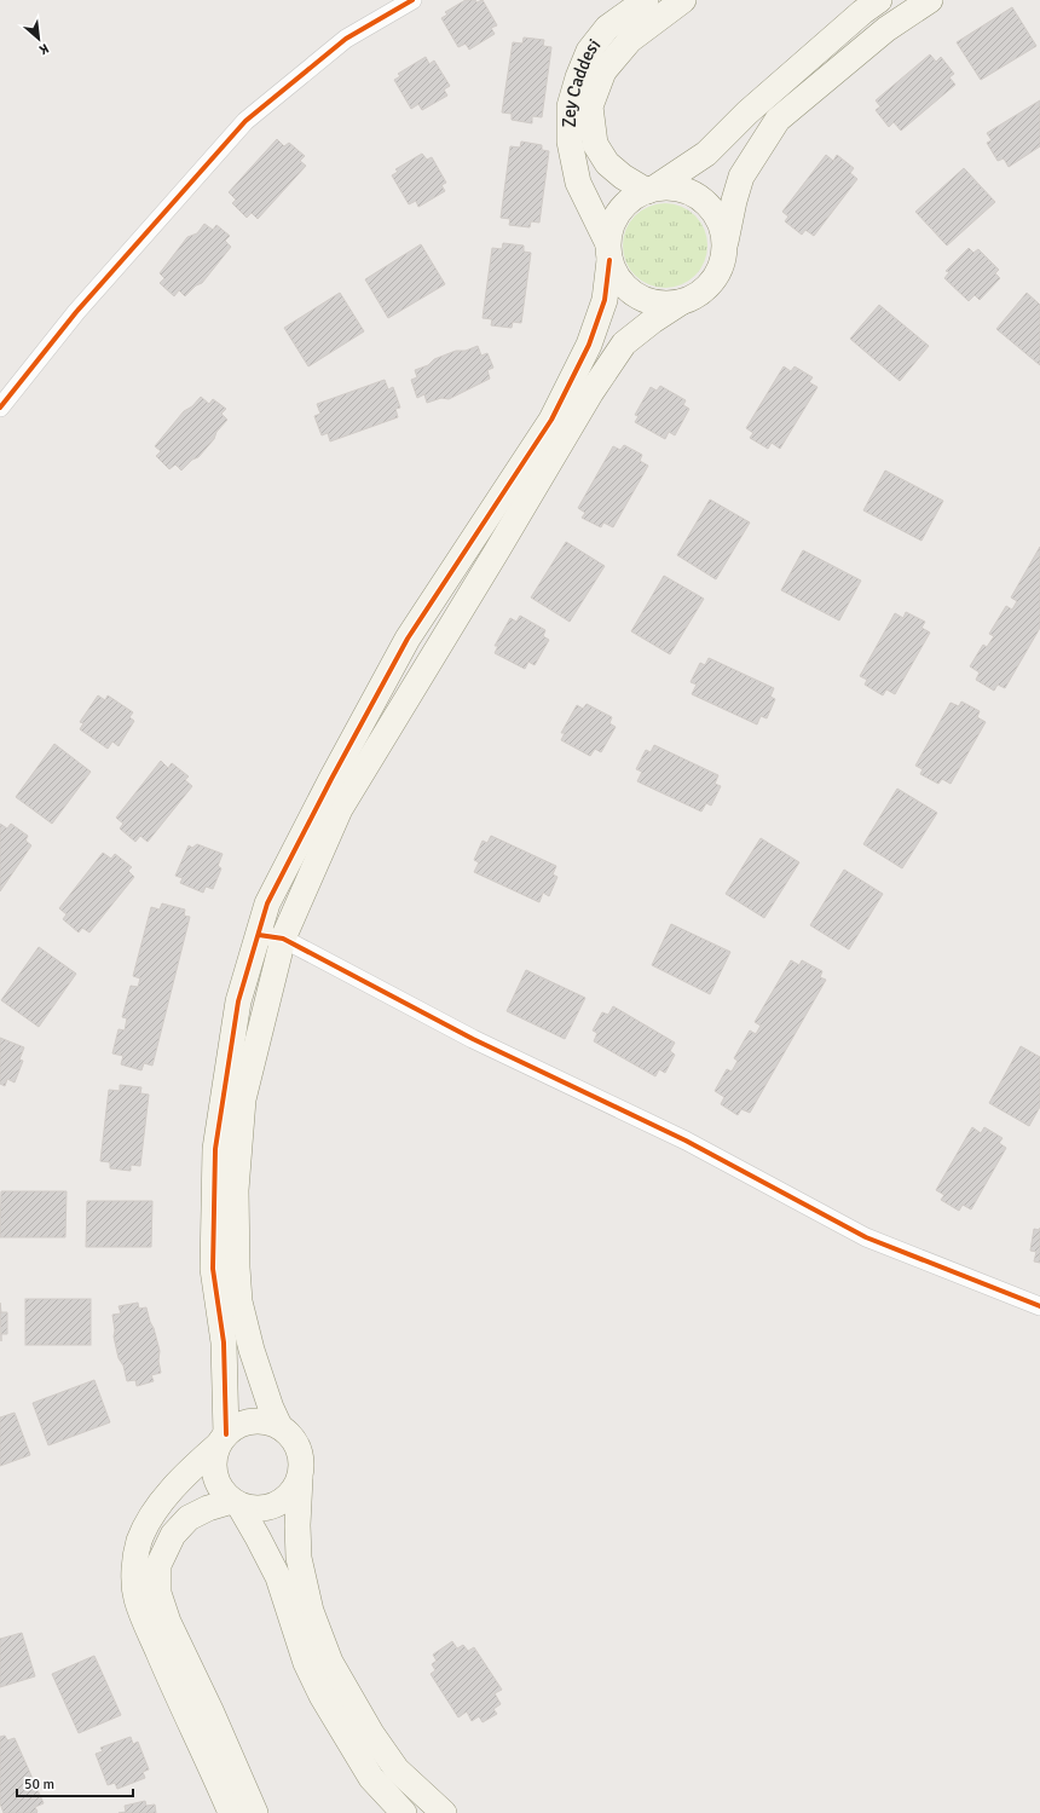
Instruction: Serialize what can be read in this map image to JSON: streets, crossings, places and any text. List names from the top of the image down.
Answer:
{
  "streets": {
    "street": ["Zey Caddesi"]
  },
  "scale_bar": "50 m",
  "north": "bottom right"
}
